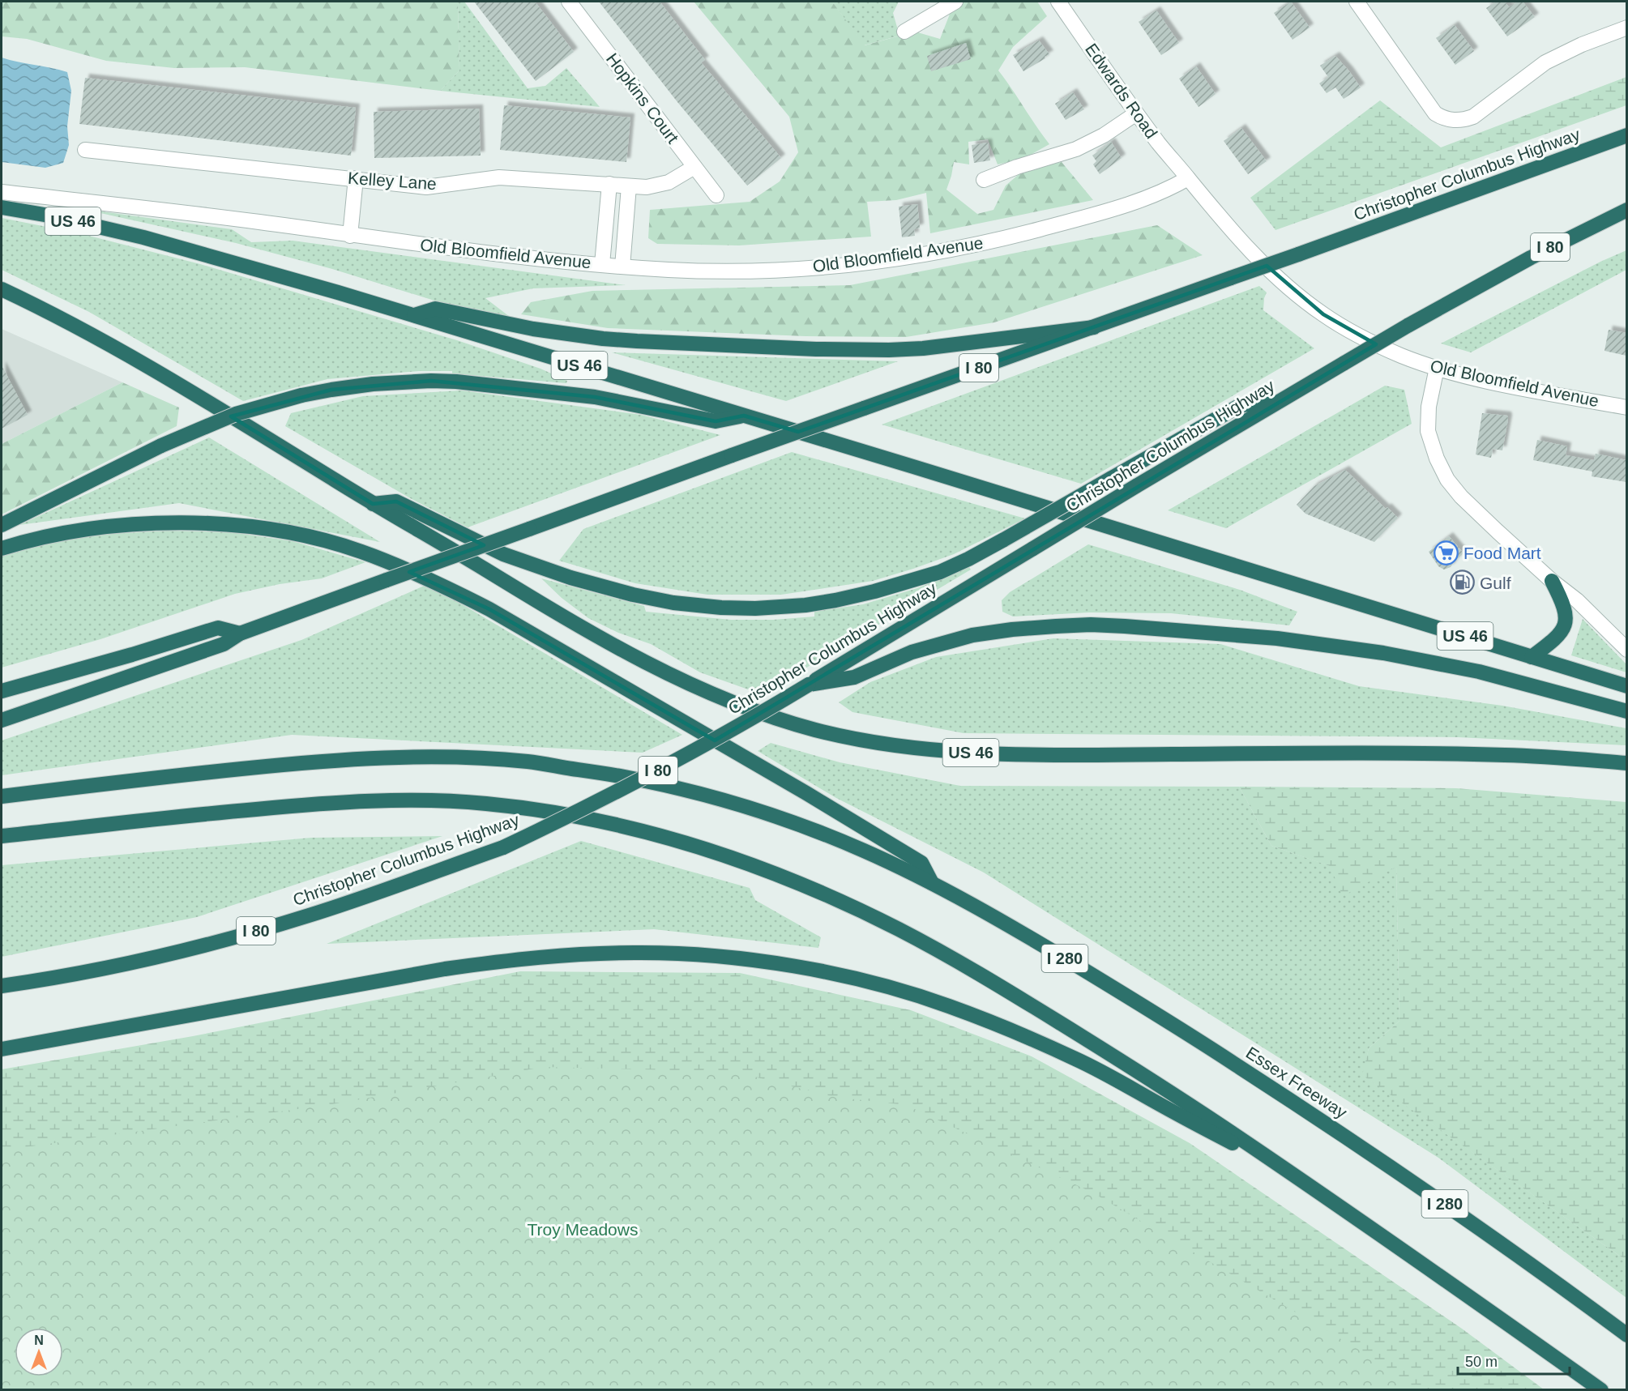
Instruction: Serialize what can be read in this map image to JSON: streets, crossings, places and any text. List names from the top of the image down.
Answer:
{
  "streets": {
    "highway": [
      "Christopher Columbus Highway",
      "US 46",
      "I 80",
      "I 280",
      "Essex Freeway"
    ],
    "street": [
      "Edwards Road",
      "Hopkins Court",
      "Kelley Lane",
      "Old Bloomfield Avenue"
    ]
  },
  "crossings": [
    ["Edwards Road", "Old Bloomfield Avenue"],
    ["Hopkins Court", "Kelley Lane"]
  ],
  "parks": ["Troy Meadows"],
  "places": {
    "supermarket": ["Food Mart"],
    "fuel station": ["Gulf"]
  },
  "scale_bar": "50 m",
  "north": "top"
}
